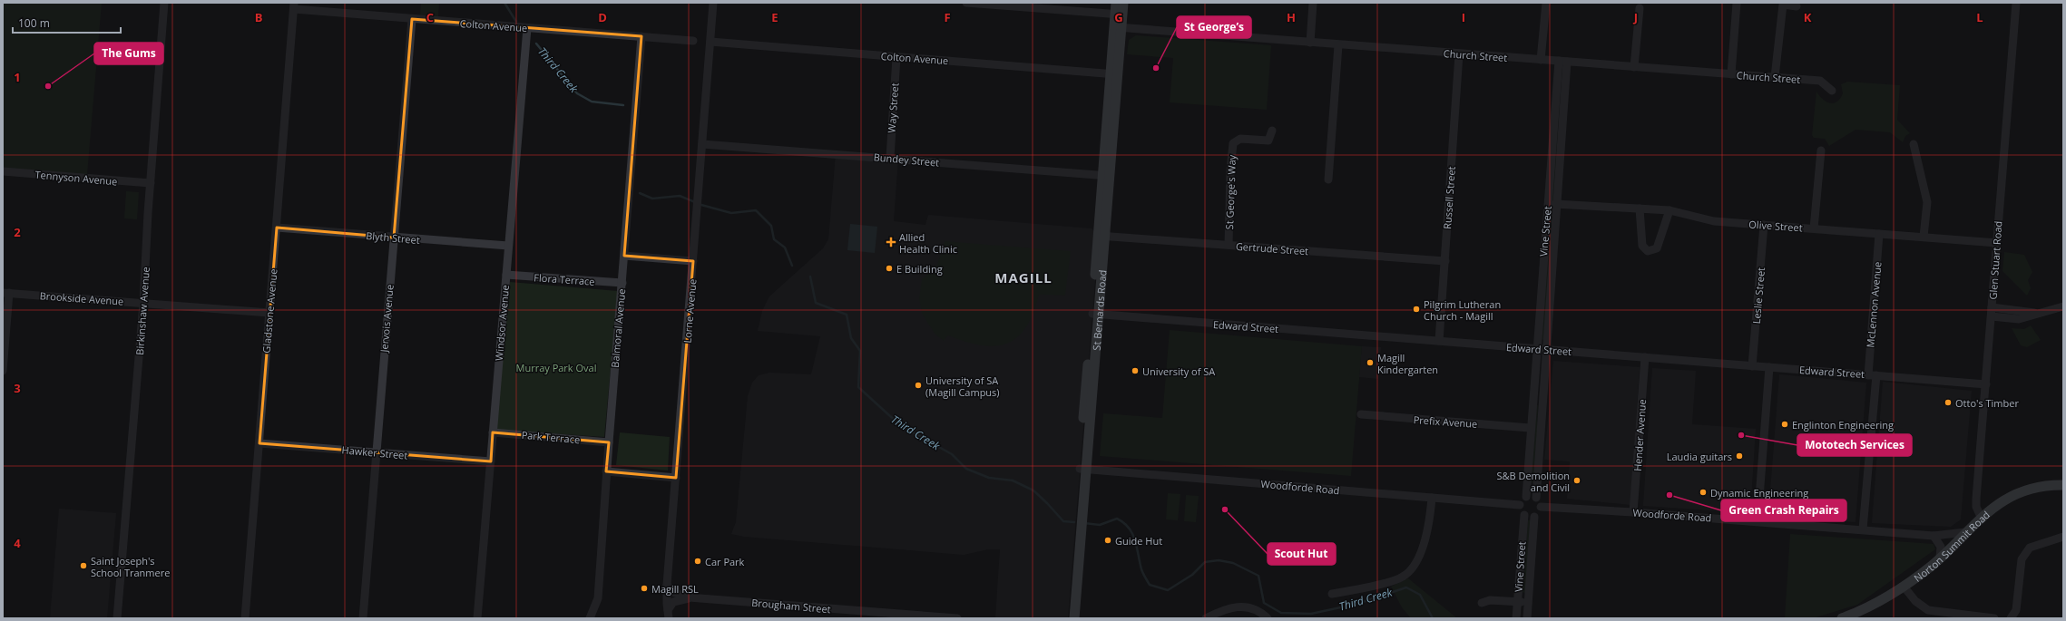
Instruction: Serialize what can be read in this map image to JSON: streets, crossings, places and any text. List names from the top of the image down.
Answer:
{
  "streets": {
    "main road": ["St Bernards Road", "Norton Summit Road"],
    "street": [
      "Colton Avenue",
      "Church Street",
      "Way Street",
      "Bundey Street",
      "Tennyson Avenue",
      "St George's Way",
      "Russell Street",
      "Olive Street",
      "Vine Street",
      "Blyth Street",
      "Gertrude Street",
      "Glen Stuart Road",
      "Flora Terrace",
      "Leslie Street",
      "Brookside Avenue",
      "McLennon Avenue",
      "Birkinshaw Avenue",
      "Gladstone Avenue",
      "Lorne Avenue",
      "Jervois Avenue",
      "Windsor Avenue",
      "Edward Street",
      "Balmoral Avenue",
      "Prefix Avenue",
      "Hender Avenue",
      "Park Terrace",
      "Hawker Street",
      "Woodforde Road",
      "Brougham Street"
    ]
  },
  "crossings": [
    ["Colton Avenue", "Way Street"],
    ["Colton Avenue", "Gladstone Avenue"],
    ["Colton Avenue", "Lorne Avenue"],
    ["Colton Avenue", "St Bernards Road"],
    ["Colton Avenue", "Jervois Avenue"],
    ["Colton Avenue", "Windsor Avenue"],
    ["Colton Avenue", "Balmoral Avenue"],
    ["Church Street", "Russell Street"],
    ["Church Street", "Vine Street"],
    ["Church Street", "St Bernards Road"],
    ["Way Street", "Bundey Street"],
    ["Bundey Street", "Lorne Avenue"],
    ["Bundey Street", "St Bernards Road"],
    ["Tennyson Avenue", "Birkinshaw Avenue"],
    ["St George's Way", "Gertrude Street"],
    ["Russell Street", "Gertrude Street"],
    ["Russell Street", "Edward Street"],
    ["Olive Street", "Vine Street"],
    ["Olive Street", "Glen Stuart Road"],
    ["Olive Street", "Leslie Street"],
    ["Olive Street", "McLennon Avenue"],
    ["Vine Street", "Edward Street"],
    ["Vine Street", "Prefix Avenue"],
    ["Vine Street", "Woodforde Road"],
    ["Blyth Street", "Gladstone Avenue"],
    ["Blyth Street", "Jervois Avenue"],
    ["Blyth Street", "Windsor Avenue"],
    ["Gertrude Street", "St Bernards Road"],
    ["Glen Stuart Road", "Edward Street"],
    ["Glen Stuart Road", "Norton Summit Road"],
    ["Flora Terrace", "Windsor Avenue"],
    ["Flora Terrace", "Balmoral Avenue"],
    ["Leslie Street", "Edward Street"],
    ["Brookside Avenue", "Birkinshaw Avenue"],
    ["Brookside Avenue", "Gladstone Avenue"],
    ["McLennon Avenue", "Edward Street"],
    ["McLennon Avenue", "Woodforde Road"],
    ["Gladstone Avenue", "Hawker Street"],
    ["Lorne Avenue", "Brougham Street"],
    ["St Bernards Road", "Edward Street"],
    ["St Bernards Road", "Woodforde Road"],
    ["Jervois Avenue", "Hawker Street"],
    ["Windsor Avenue", "Park Terrace"],
    ["Windsor Avenue", "Hawker Street"],
    ["Edward Street", "Hender Avenue"],
    ["Balmoral Avenue", "Park Terrace"],
    ["Hender Avenue", "Woodforde Road"],
    ["Woodforde Road", "Norton Summit Road"]
  ],
  "districts": ["MAGILL"],
  "water": ["Third Creek"],
  "parks": ["Murray Park Oval"],
  "places": {
    "other": [
      "St George’s",
      "The Gums",
      "E Building",
      "Pilgrim Lutheran Church - Magill",
      "Magill Kindergarten",
      "University of SA",
      "University of SA (Magill Campus)",
      "Otto's Timber",
      "Englinton Engineering",
      "Mototech Services",
      "Laudia guitars",
      "S&B Demolition and Civil",
      "Dynamic Engineering",
      "Green Crash Repairs",
      "Scout Hut",
      "Guide Hut",
      "Car Park",
      "Saint Joseph's School Tranmere",
      "Magill RSL"
    ],
    "health": ["Allied Health Clinic"]
  },
  "scale_bar": "100 m",
  "grid": {
    "columns": [
      "B",
      "C",
      "D",
      "E",
      "F",
      "G",
      "H",
      "I",
      "J",
      "K",
      "L"
    ],
    "rows": [
      "1",
      "2",
      "3",
      "4"
    ]
  }
}
